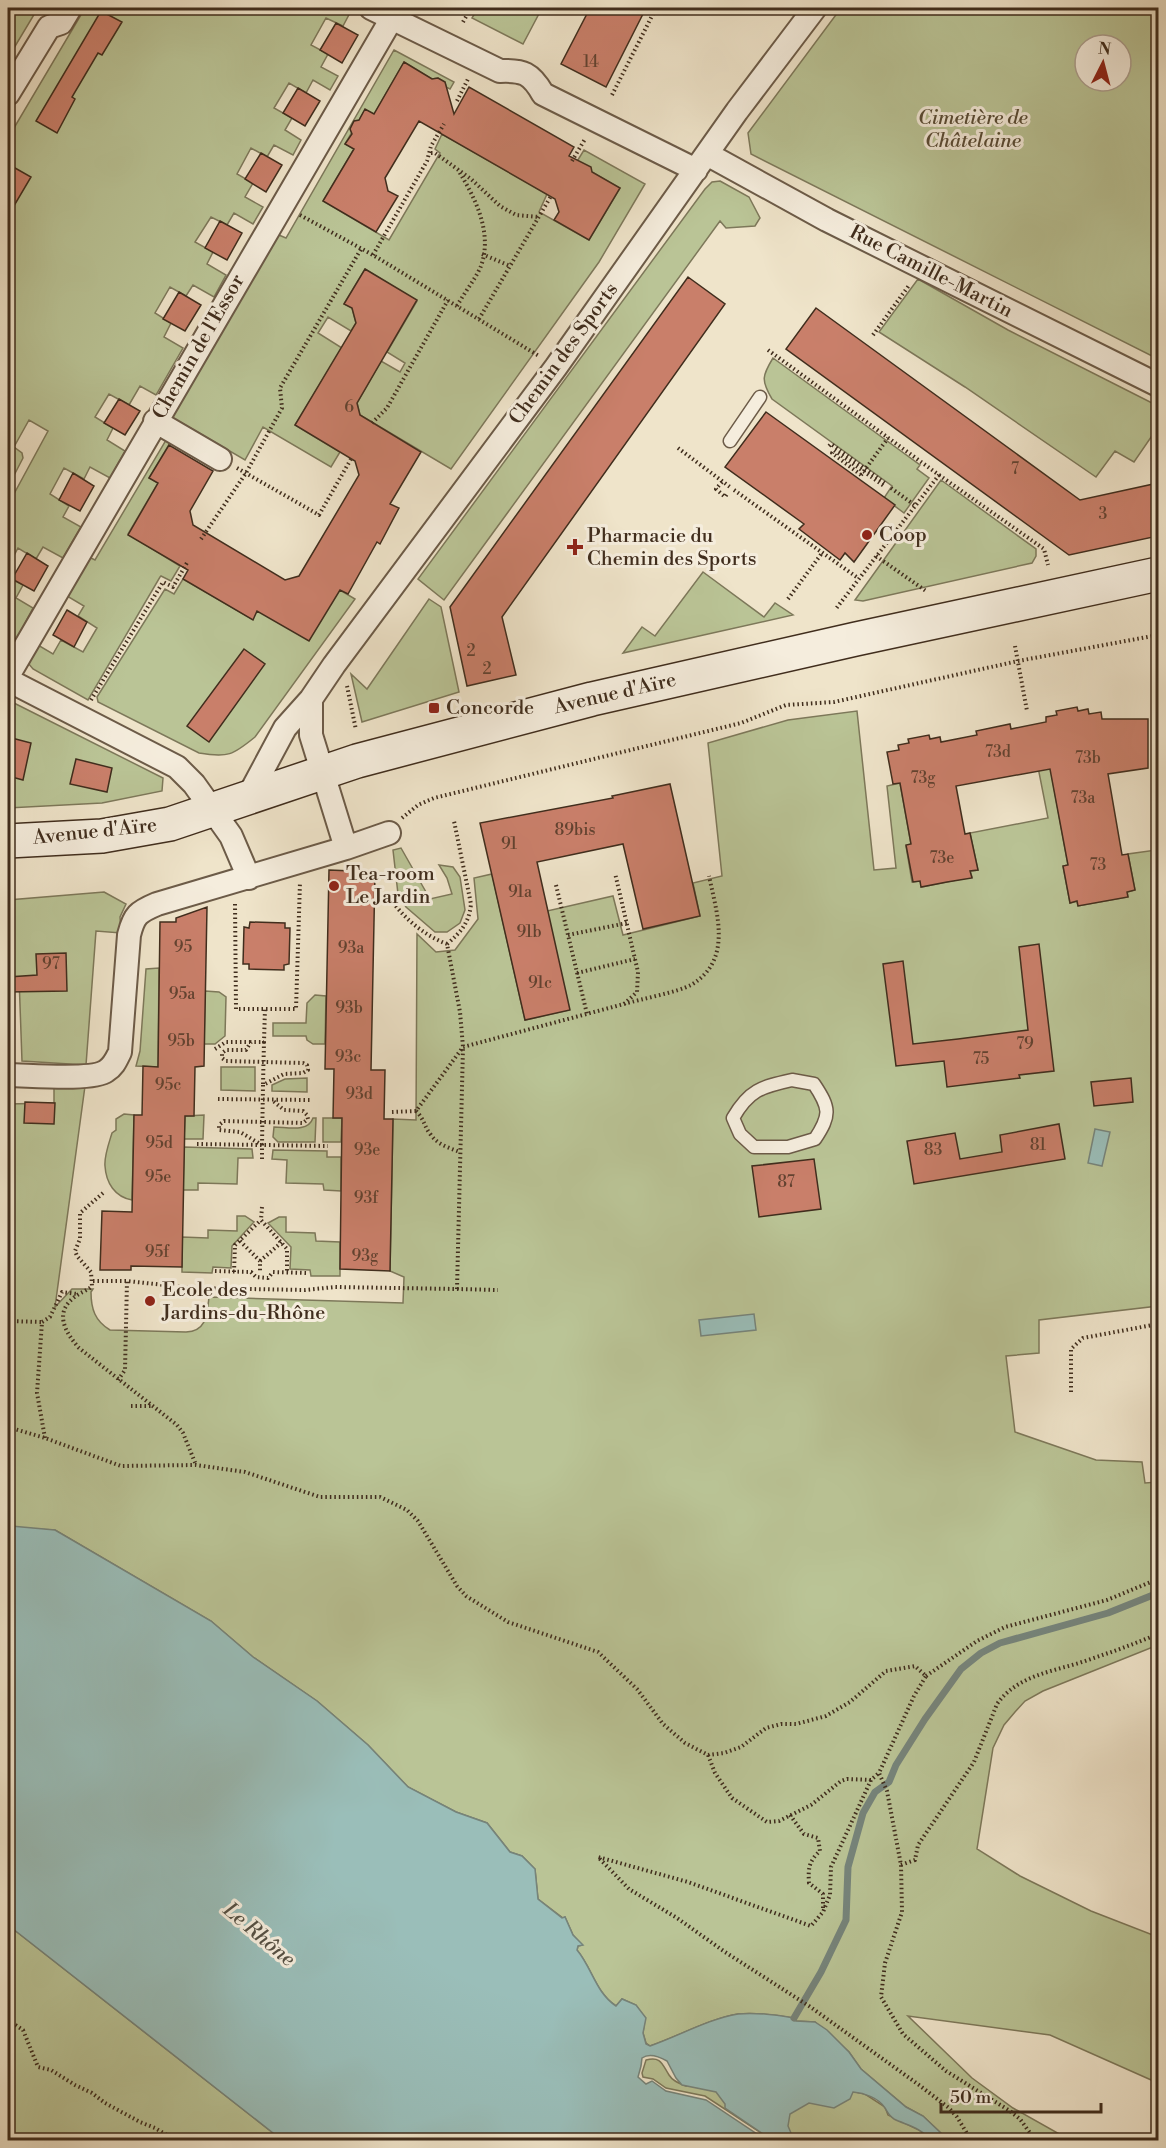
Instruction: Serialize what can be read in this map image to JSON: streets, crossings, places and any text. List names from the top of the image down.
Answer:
{
  "streets": {
    "main road": ["Avenue d'Aïre"],
    "street": ["Rue Camille-Martin", "Chemin de l'Essor", "Chemin des Sports"]
  },
  "crossings": [
    ["Rue Camille-Martin", "Chemin de l'Essor"],
    ["Rue Camille-Martin", "Chemin des Sports"],
    ["Chemin des Sports", "Avenue d'Aïre"]
  ],
  "water": ["Le Rhône"],
  "parks": ["Cimetière de Châtelaine"],
  "places": {
    "other": ["Coop", "Tea-room Le Jardin", "Ecole des Jardins-du-Rhône"],
    "health": ["Pharmacie du Chemin des Sports"],
    "transit": ["Concorde"]
  },
  "house_numbers": [
    "14",
    "6",
    "7",
    "3",
    "2",
    "2",
    "73d",
    "73b",
    "73g",
    "73a",
    "89bis",
    "91",
    "73e",
    "73",
    "91a",
    "91b",
    "95",
    "93a",
    "97",
    "91c",
    "95a",
    "93b",
    "95b",
    "79",
    "93c",
    "75",
    "95c",
    "93d",
    "95d",
    "81",
    "93e",
    "83",
    "95e",
    "87",
    "93f",
    "95f",
    "93g"
  ],
  "scale_bar": "50 m",
  "north": "top"
}
